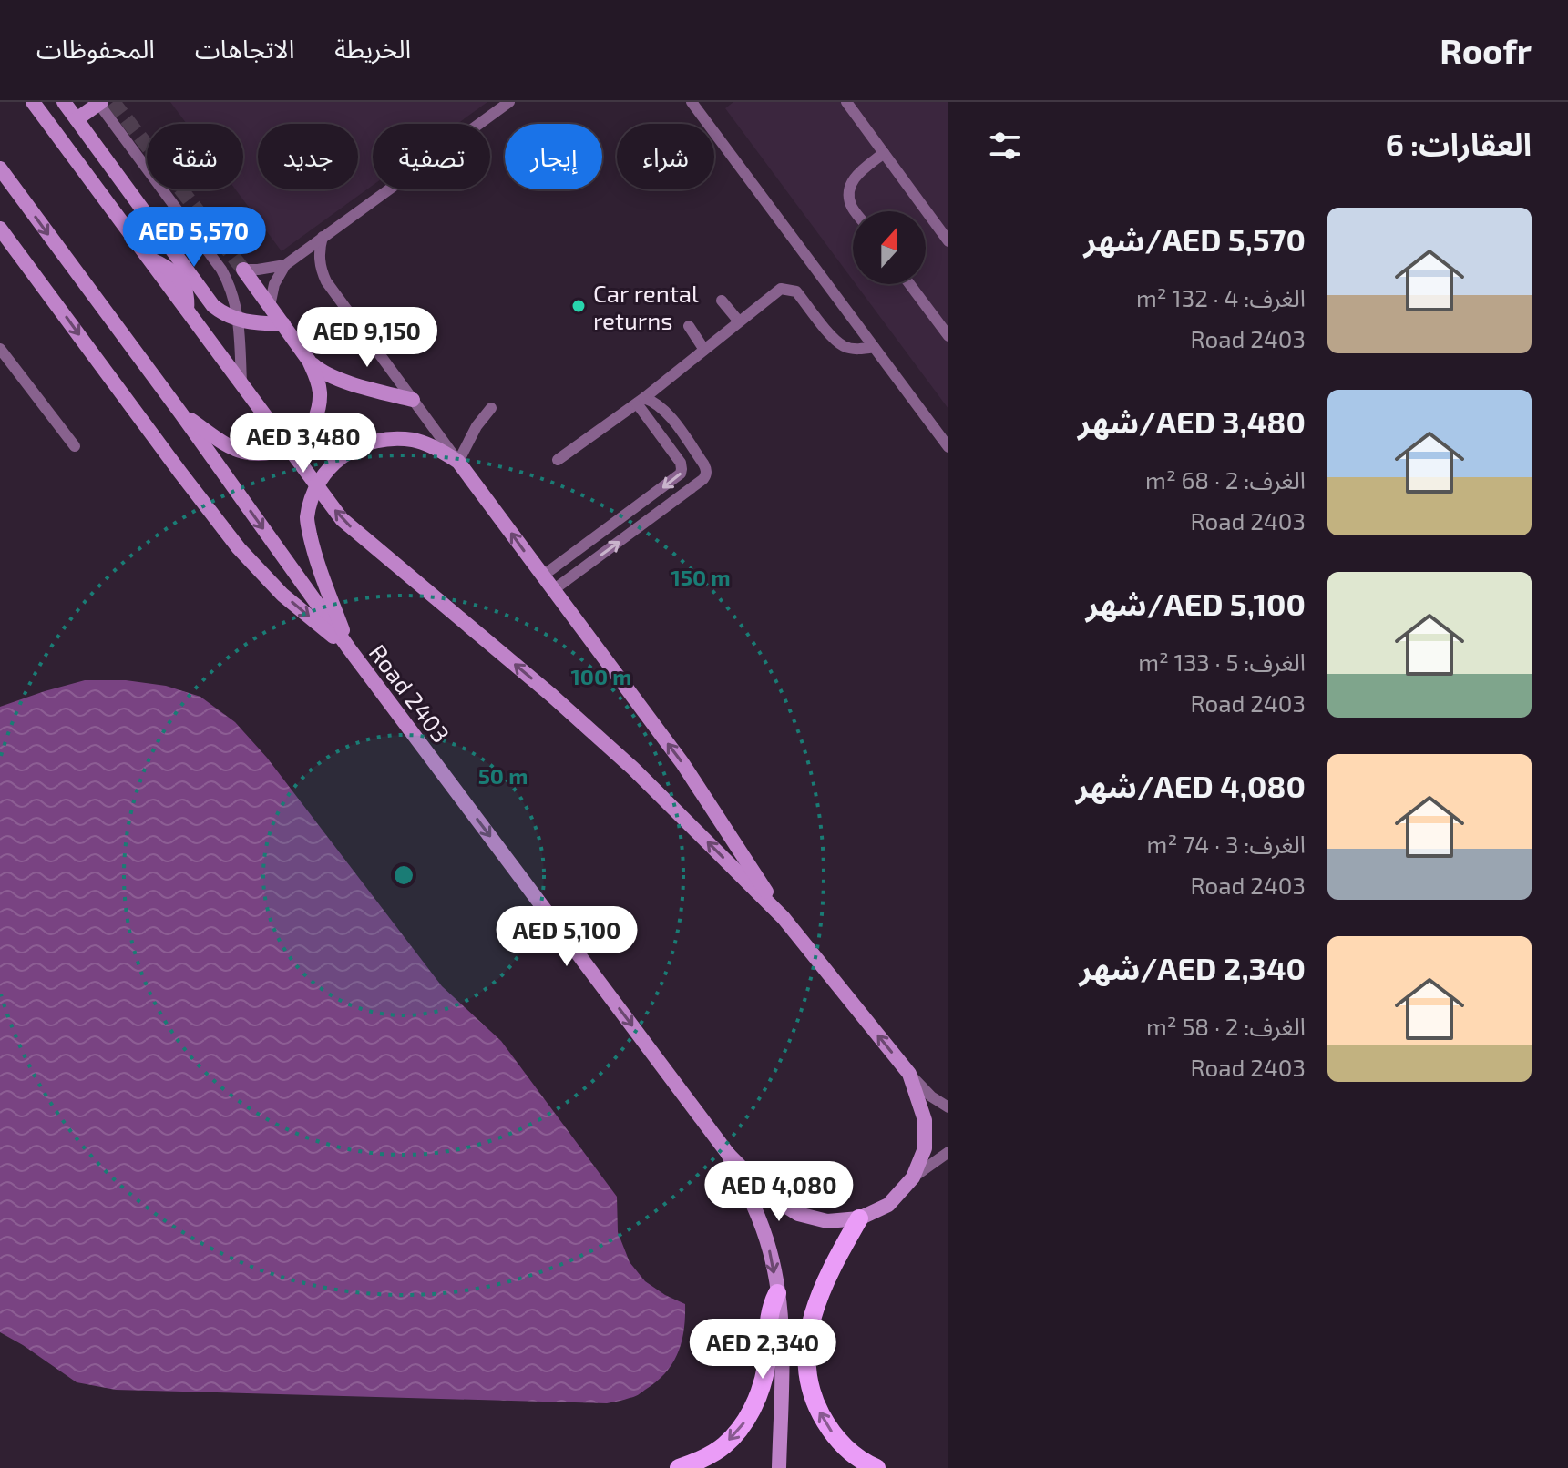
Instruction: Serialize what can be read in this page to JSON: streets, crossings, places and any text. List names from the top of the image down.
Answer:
{
  "streets": {
    "main road": ["Road 2403"]
  },
  "places": ["Car rental returns"],
  "north": "top",
  "page": {
    "header": "Roofr",
    "nav": ["الخريطة", "الاتجاهات", "المحفوظات"],
    "heading": "العقارات: 6",
    "chip": [
      "شراء",
      "إيجار",
      "تصفية",
      "جديد",
      "شقة"
    ],
    "list": [
      {
        "name": "AED 5,570/شهر",
        "note": "الغرف: 4 · 132 m² · Road 2403"
      },
      {
        "name": "AED 3,480/شهر",
        "note": "الغرف: 2 · 68 m² · Road 2403"
      },
      {
        "name": "AED 5,100/شهر",
        "note": "الغرف: 5 · 133 m² · Road 2403"
      },
      {
        "name": "AED 4,080/شهر",
        "note": "الغرف: 3 · 74 m² · Road 2403"
      },
      {
        "name": "AED 2,340/شهر",
        "note": "الغرف: 2 · 58 m² · Road 2403"
      }
    ],
    "price": [
      "AED 5,570",
      "AED 9,150",
      "AED 3,480",
      "AED 5,100",
      "AED 4,080",
      "AED 2,340"
    ]
  },
  "rings": ["150 m", "100 m", "50 m"]
}
